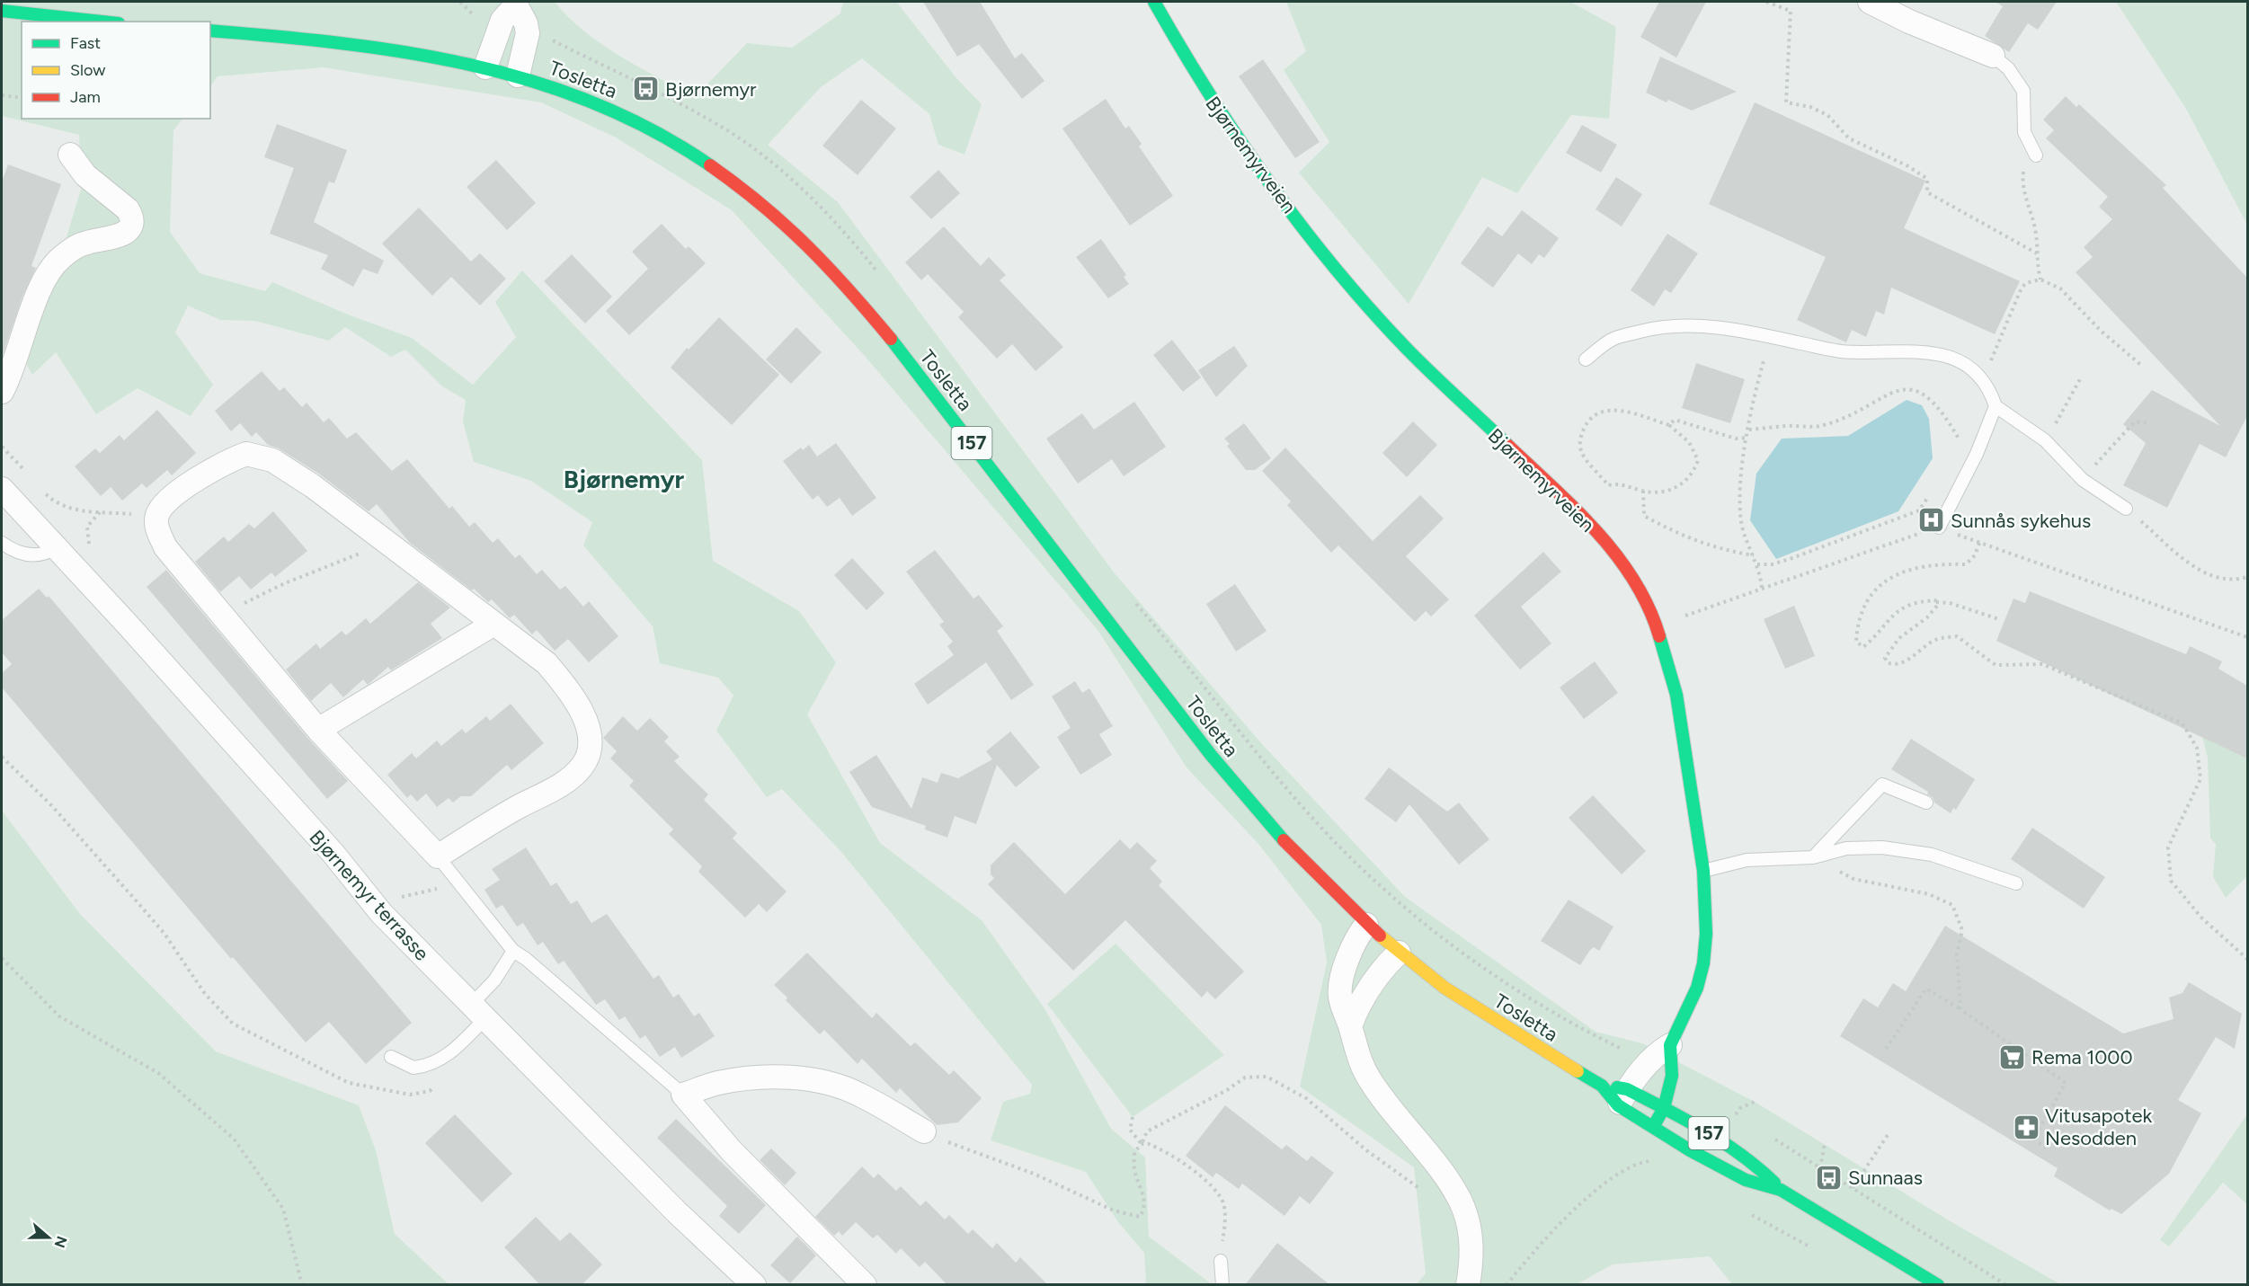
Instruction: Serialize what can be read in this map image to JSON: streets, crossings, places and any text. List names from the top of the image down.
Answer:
{
  "streets": {
    "main road": ["Tosletta", "Bjørnemyrveien", "157"],
    "street": ["Bjørnemyr terrasse"]
  },
  "crossings": [
    ["Tosletta", "Bjørnemyrveien"],
    ["Tosletta", "157"],
    ["Bjørnemyrveien", "157"]
  ],
  "districts": ["Bjørnemyr"],
  "places": {
    "bus stop": ["Bjørnemyr", "Sunnaas"],
    "hospital": ["Sunnås sykehus"],
    "supermarket": ["Rema 1000"],
    "pharmacy": ["Vitusapotek Nesodden"]
  },
  "legend": ["Fast", "Slow", "Jam"],
  "north": "right"
}
